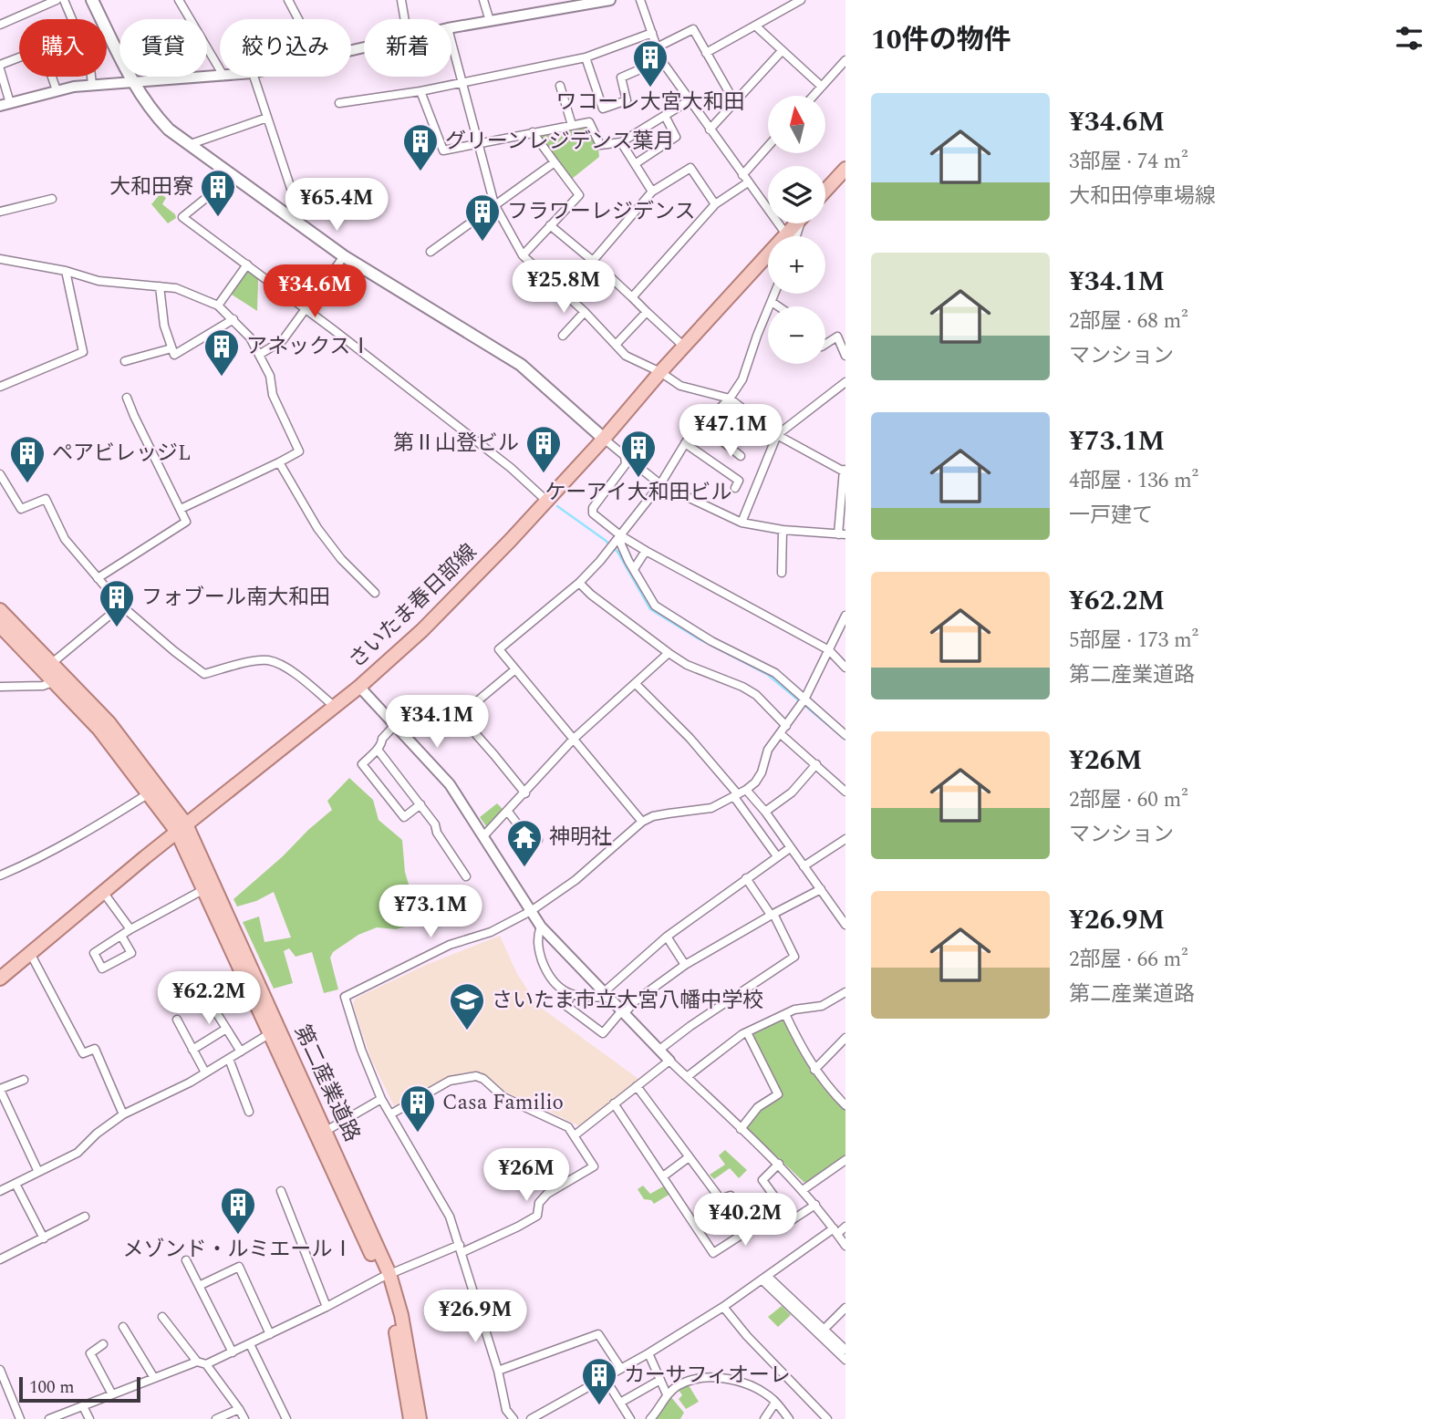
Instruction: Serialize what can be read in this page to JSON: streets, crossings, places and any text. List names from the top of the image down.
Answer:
{
  "streets": {
    "main road": ["さいたま春日部線", "第二産業道路"]
  },
  "crossings": [
    ["さいたま春日部線", "第二産業道路"]
  ],
  "places": {
    "building": [
      "ワコーレ大宮大和田",
      "グリーンレジデンス葉月",
      "大和田寮",
      "フラワーレジデンス",
      "アネックスⅠ",
      "第Ⅱ山登ビル",
      "ケーアイ大和田ビル",
      "ペアビレッジL",
      "フォブール南大和田",
      "Casa Familio",
      "メゾンド・ルミエールⅠ",
      "カーサフィオーレ"
    ],
    "temple": ["神明社"],
    "school or university": ["さいたま市立大宮八幡中学校"]
  },
  "scale_bar": "100 m",
  "north": "top",
  "page": {
    "heading": "10件の物件",
    "chip": [
      "購入",
      "賃貸",
      "絞り込み",
      "新着"
    ],
    "list": [
      {
        "name": "¥34.6M",
        "note": "3部屋 · 74 m² · 大和田停車場線"
      },
      {
        "name": "¥34.1M",
        "note": "2部屋 · 68 m² · マンション"
      },
      {
        "name": "¥73.1M",
        "note": "4部屋 · 136 m² · 一戸建て"
      },
      {
        "name": "¥62.2M",
        "note": "5部屋 · 173 m² · 第二産業道路"
      },
      {
        "name": "¥26M",
        "note": "2部屋 · 60 m² · マンション"
      },
      {
        "name": "¥26.9M",
        "note": "2部屋 · 66 m² · 第二産業道路"
      }
    ],
    "map_buttons": ["+", "−"],
    "price": [
      "¥65.4M",
      "¥25.8M",
      "¥34.6M",
      "¥47.1M",
      "¥34.1M",
      "¥73.1M",
      "¥62.2M",
      "¥26M",
      "¥40.2M",
      "¥26.9M"
    ],
    "scale": "100 m"
  }
}
